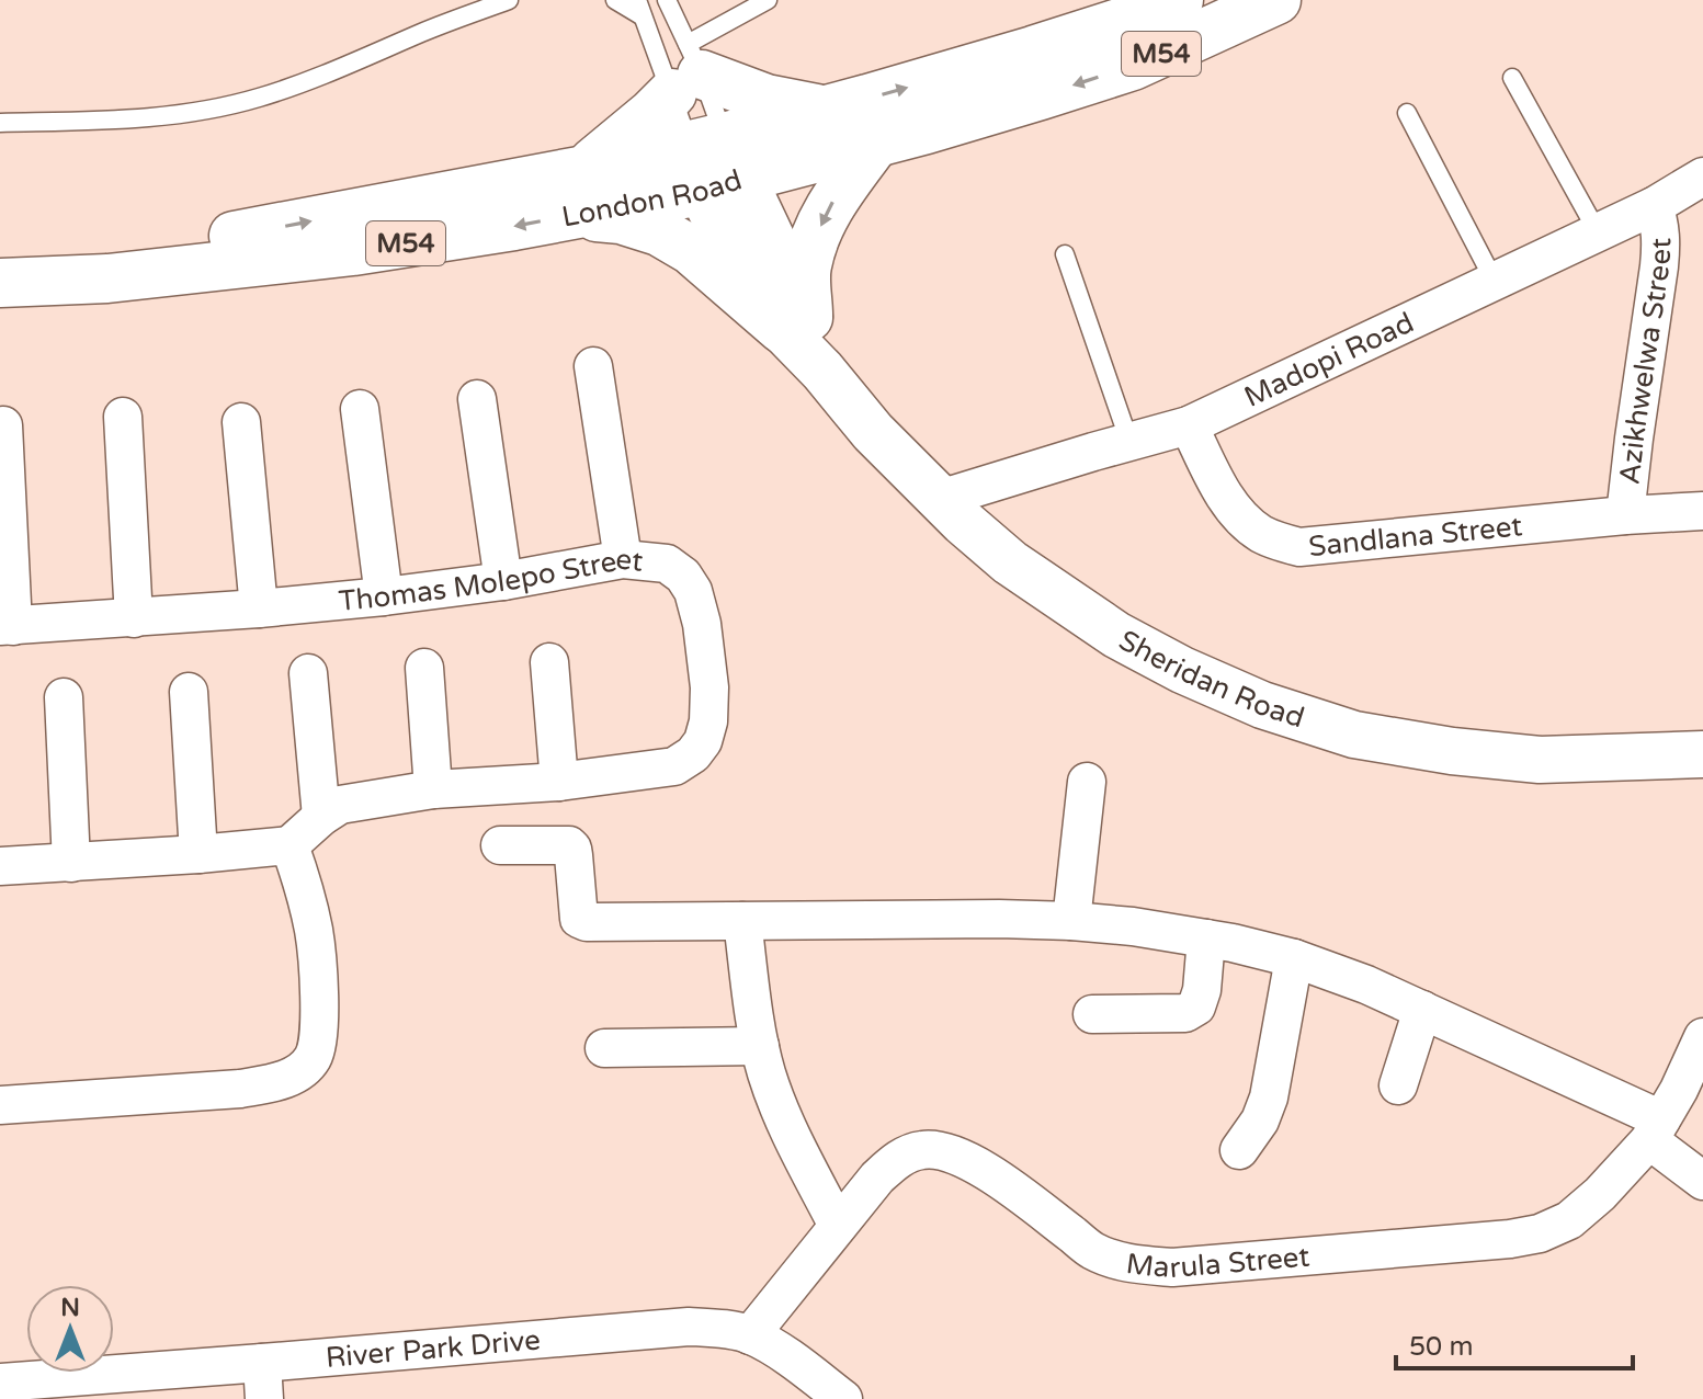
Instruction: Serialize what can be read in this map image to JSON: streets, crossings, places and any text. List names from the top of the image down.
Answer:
{
  "streets": {
    "main road": ["M54", "London Road"],
    "street": [
      "Madopi Road",
      "Azikhwelwa Street",
      "Sandlana Street",
      "Thomas Molepo Street",
      "Sheridan Road",
      "Marula Street",
      "River Park Drive"
    ]
  },
  "crossings": [
    ["London Road", "Sheridan Road"],
    ["Madopi Road", "Azikhwelwa Street"],
    ["Madopi Road", "Sandlana Street"],
    ["Madopi Road", "Sheridan Road"],
    ["Azikhwelwa Street", "Sandlana Street"],
    ["Marula Street", "River Park Drive"]
  ],
  "scale_bar": "50 m",
  "north": "top"
}
